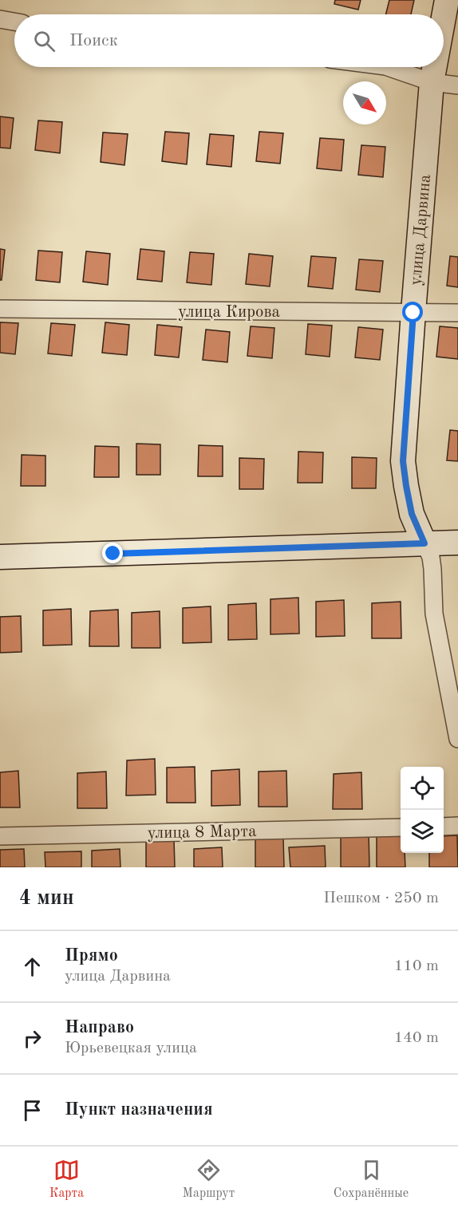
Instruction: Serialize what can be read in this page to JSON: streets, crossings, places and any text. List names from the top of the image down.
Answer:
{
  "streets": {
    "street": ["улица Дарвина", "улица Кирова", "улица 8 Марта"]
  },
  "crossings": [
    ["улица Дарвина", "улица Кирова"]
  ],
  "north": "bottom right",
  "page": {
    "search": "Поиск",
    "heading": ["4 мин", "Пешком · 250 m"],
    "list": [
      ["Прямо", "улица Дарвина", "110 m"],
      ["Направо", "Юрьевецкая улица", "140 m"],
      "Пункт назначения"
    ],
    "nav": ["Карта", "Маршрут", "Сохранённые"]
  }
}
